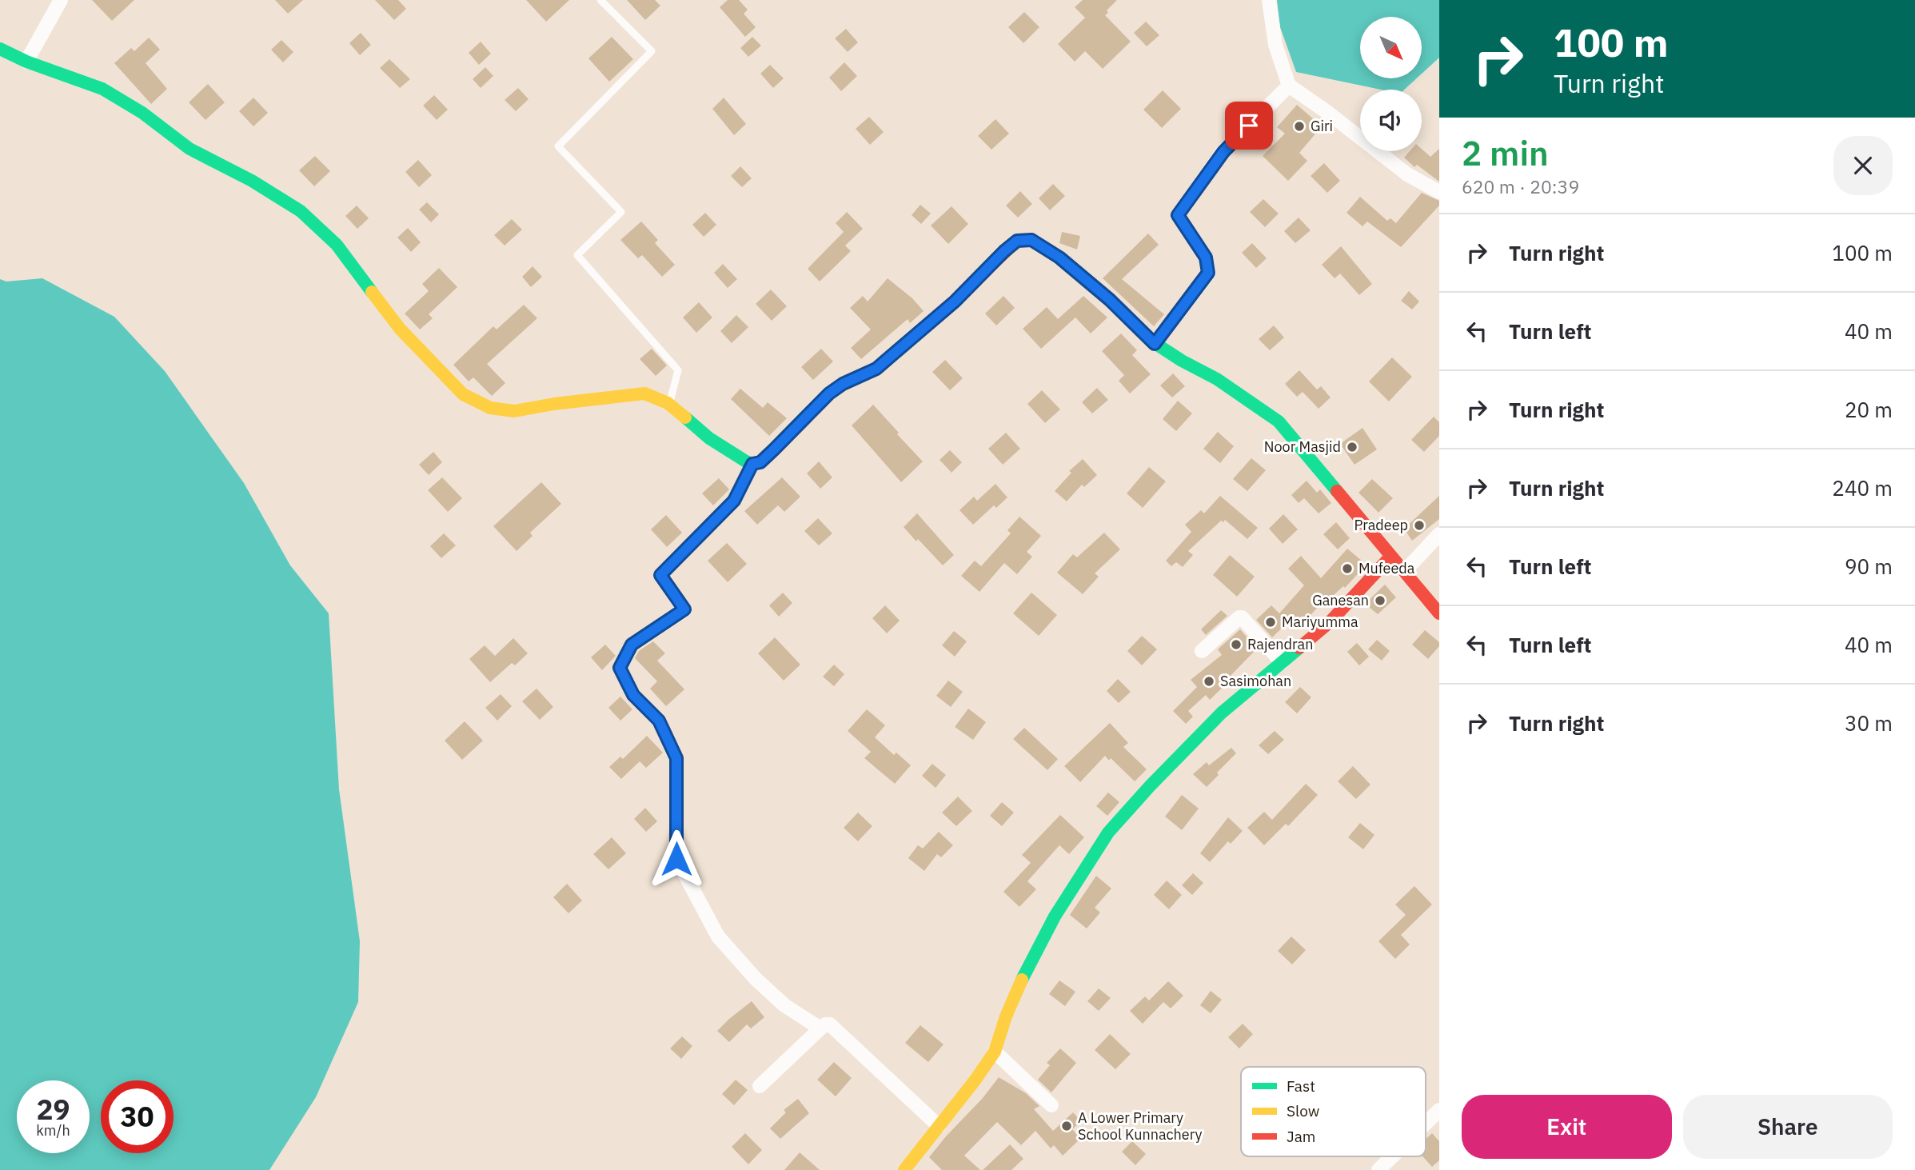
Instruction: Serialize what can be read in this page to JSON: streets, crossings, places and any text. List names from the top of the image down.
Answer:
{
  "places": [
    "Giri",
    "Noor Masjid",
    "Pradeep",
    "Mufeeda",
    "Ganesan",
    "Mariyumma",
    "Rajendran",
    "Sasimohan",
    "A Lower Primary School Kunnachery"
  ],
  "legend": ["Fast", "Slow", "Jam"],
  "north": "bottom right",
  "page": {
    "turn": ["100 m", "Turn right"],
    "heading": ["2 min", "620 m · 20:39"],
    "list": [
      {
        "name": "Turn right",
        "value": "100 m"
      },
      {
        "name": "Turn left",
        "value": "40 m"
      },
      {
        "name": "Turn right",
        "value": "20 m"
      },
      {
        "name": "Turn right",
        "value": "240 m"
      },
      {
        "name": "Turn left",
        "value": "90 m"
      },
      {
        "name": "Turn left",
        "value": "40 m"
      },
      {
        "name": "Turn right",
        "value": "30 m"
      }
    ],
    "speed": "29 km/h",
    "limit": "30",
    "buttons": ["Exit", "Share"]
  }
}
